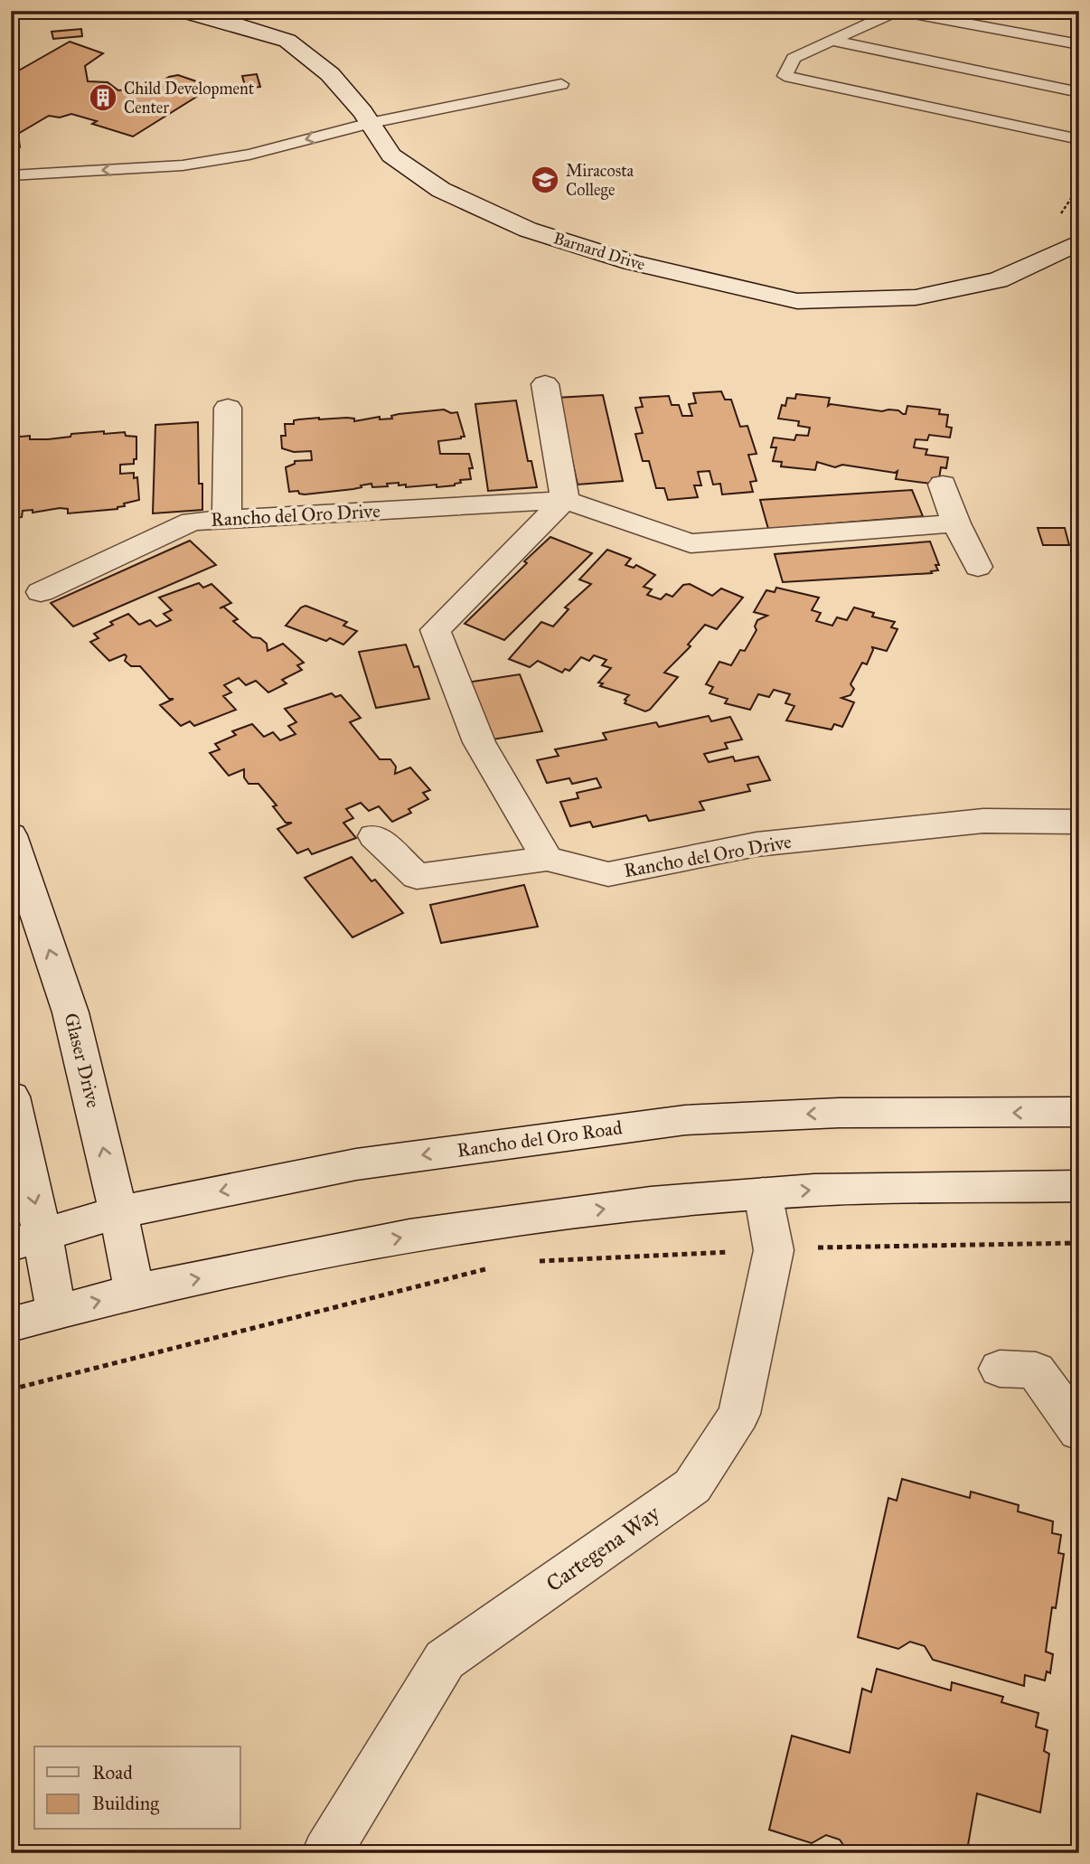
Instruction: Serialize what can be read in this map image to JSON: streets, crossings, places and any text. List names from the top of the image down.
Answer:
{
  "streets": {
    "street": [
      "Barnard Drive",
      "Rancho del Oro Drive",
      "Glaser Drive",
      "Rancho del Oro Road",
      "Cartegena Way"
    ]
  },
  "crossings": [
    ["Glaser Drive", "Rancho del Oro Road"]
  ],
  "places": {
    "building": ["Child Development Center"],
    "school or university": ["Miracosta College"]
  },
  "legend": ["Road", "Building"]
}
